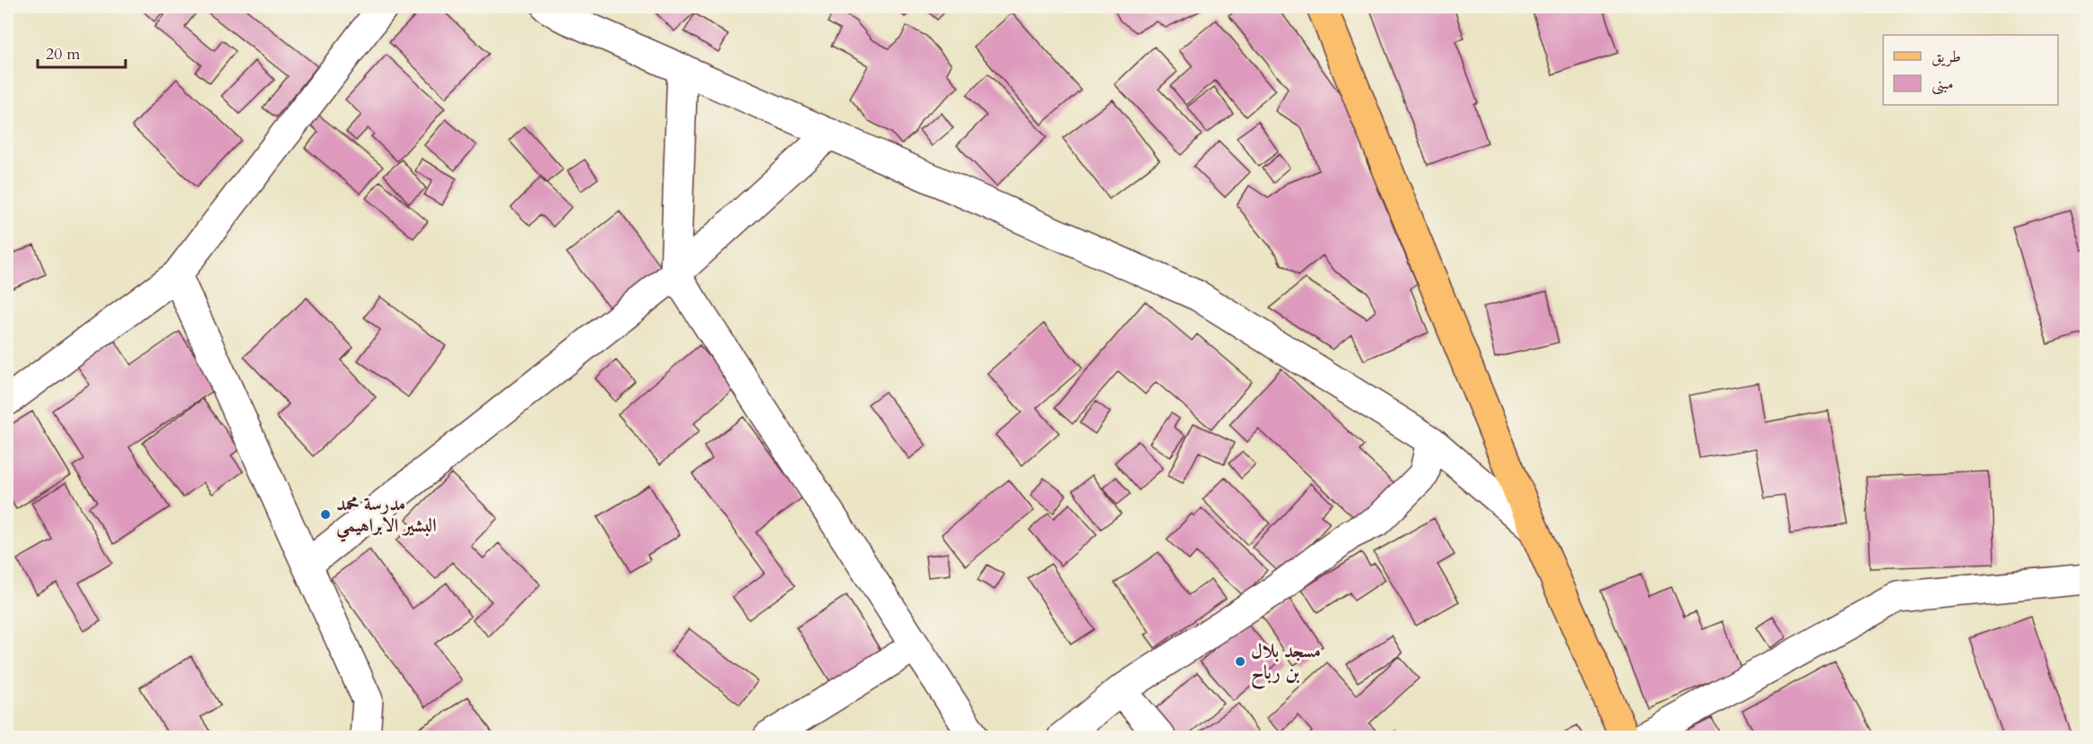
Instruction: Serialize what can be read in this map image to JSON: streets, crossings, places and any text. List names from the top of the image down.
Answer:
{
  "places": ["مدرسة محمد البشير الابراهيمي", "مسجد بلال بن رباح"],
  "legend": ["طريق", "مبنى"],
  "scale_bar": "20 m"
}
